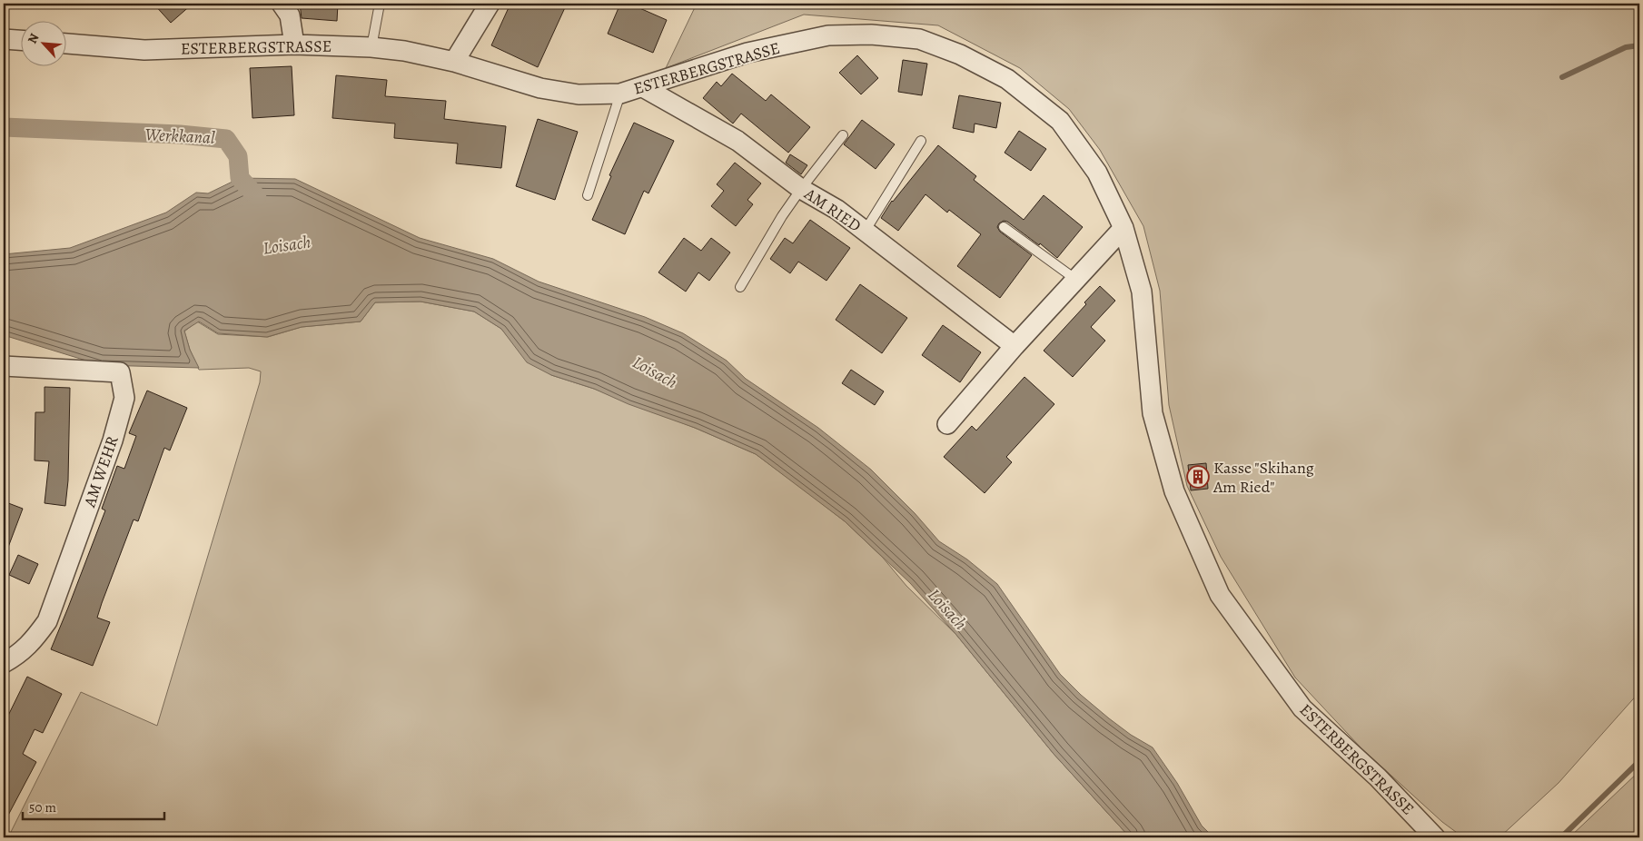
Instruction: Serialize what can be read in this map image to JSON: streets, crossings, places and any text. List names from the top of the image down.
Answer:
{
  "streets": {
    "street": ["ESTERBERGSTRASSE", "AM RIED", "AM WEHR"]
  },
  "crossings": [
    ["ESTERBERGSTRASSE", "AM RIED"]
  ],
  "water": ["Werkkanal", "Loisach"],
  "places": {
    "building": ["Kasse \"Skihang Am Ried\""]
  },
  "scale_bar": "50 m",
  "north": "top left"
}
